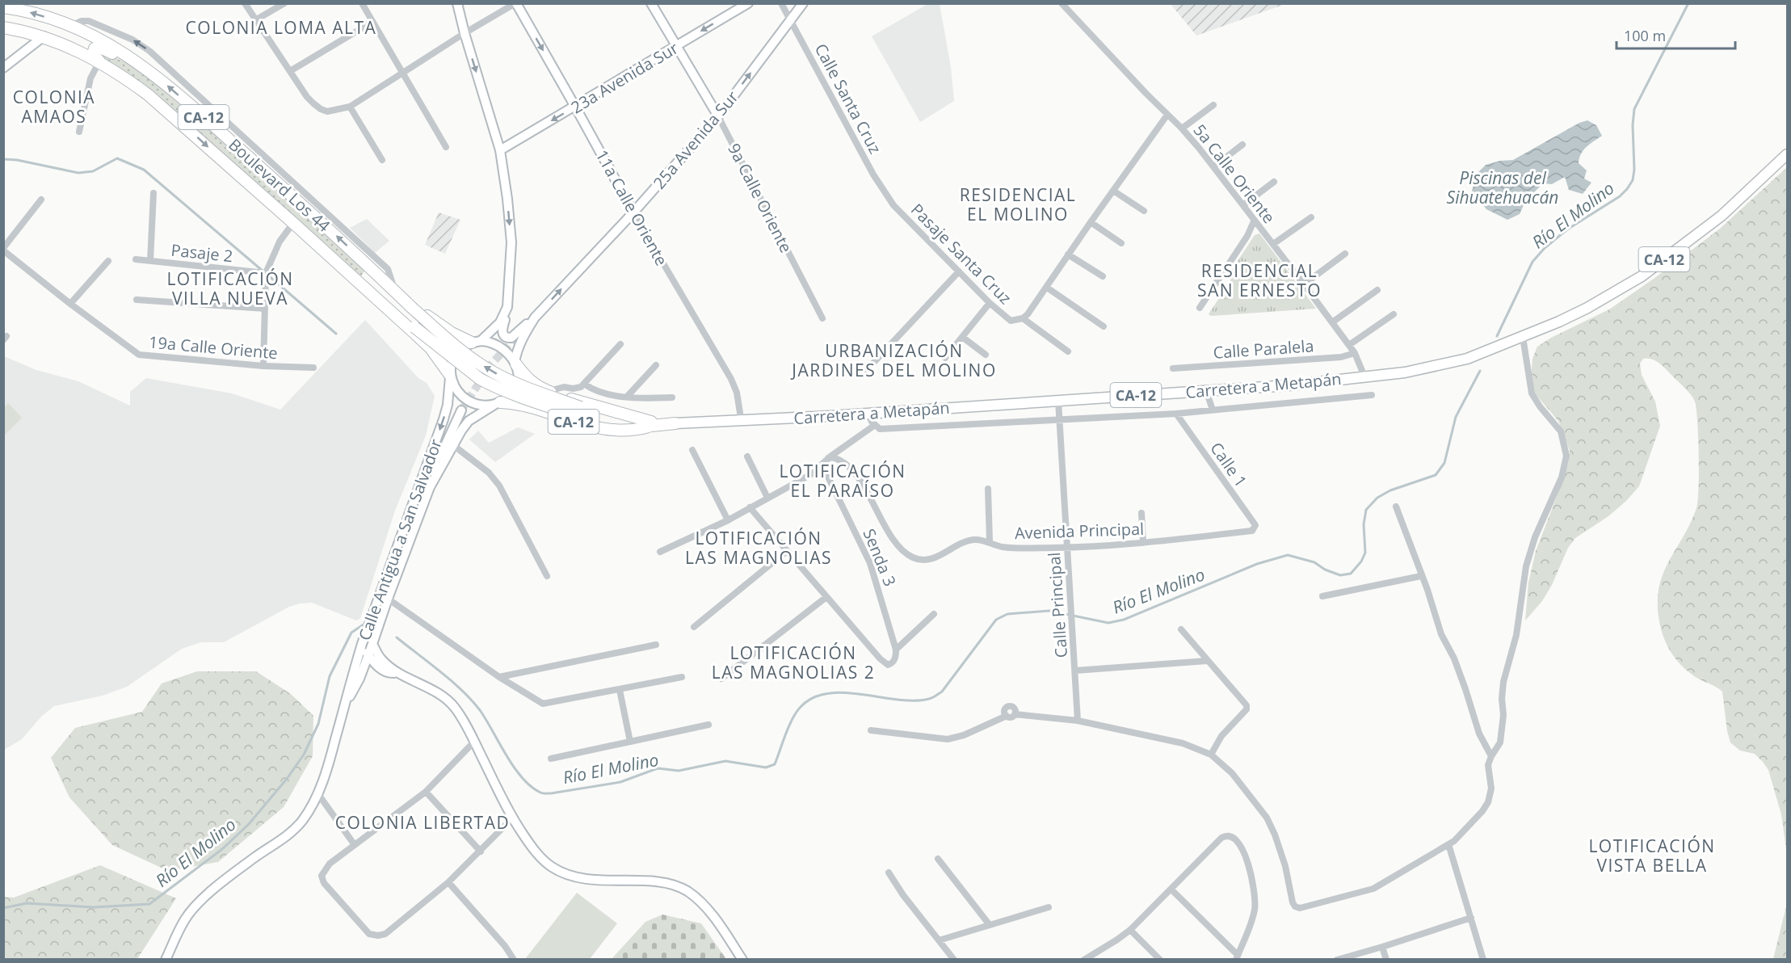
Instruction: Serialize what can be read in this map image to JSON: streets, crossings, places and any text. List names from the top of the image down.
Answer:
{
  "streets": {
    "highway": ["CA-12", "Boulevard Los 44"],
    "main road": [
      "23a Avenida Sur",
      "25a Avenida Sur",
      "9a Calle Oriente",
      "11a Calle Oriente",
      "Carretera a Metapán",
      "Calle Antigua a San Salvador"
    ],
    "street": [
      "Calle Santa Cruz",
      "5a Calle Oriente",
      "Pasaje 2",
      "Pasaje Santa Cruz",
      "19a Calle Oriente",
      "Calle Paralela",
      "Calle 1",
      "Avenida Principal",
      "Senda 3",
      "Calle Principal"
    ]
  },
  "crossings": [
    ["23a Avenida Sur", "9a Calle Oriente"],
    ["23a Avenida Sur", "11a Calle Oriente"],
    ["Calle Santa Cruz", "25a Avenida Sur"],
    ["Calle Santa Cruz", "Pasaje Santa Cruz"],
    ["CA-12", "25a Avenida Sur"],
    ["CA-12", "Boulevard Los 44"],
    ["CA-12", "Calle Antigua a San Salvador"],
    ["25a Avenida Sur", "9a Calle Oriente"],
    ["25a Avenida Sur", "11a Calle Oriente"],
    ["25a Avenida Sur", "Calle Antigua a San Salvador"],
    ["5a Calle Oriente", "Calle Paralela"],
    ["5a Calle Oriente", "Carretera a Metapán"],
    ["11a Calle Oriente", "Carretera a Metapán"],
    ["Carretera a Metapán", "Calle Principal"],
    ["Calle 1", "Avenida Principal"],
    ["Avenida Principal", "Calle Principal"]
  ],
  "one_way": ["23a Avenida Sur", "25a Avenida Sur"],
  "districts": [
    "COLONIA LOMA ALTA",
    "COLONIA AMAOS",
    "RESIDENCIAL EL MOLINO",
    "RESIDENCIAL SAN ERNESTO",
    "LOTIFICACIÓN VILLA NUEVA",
    "URBANIZACIÓN JARDINES DEL MOLINO",
    "LOTIFICACIÓN EL PARAÍSO",
    "LOTIFICACIÓN LAS MAGNOLIAS",
    "LOTIFICACIÓN LAS MAGNOLIAS 2",
    "COLONIA LIBERTAD",
    "LOTIFICACIÓN VISTA BELLA"
  ],
  "water": ["Piscinas del Sihuatehuacán", "Río El Molino"],
  "scale_bar": "100 m"
}
